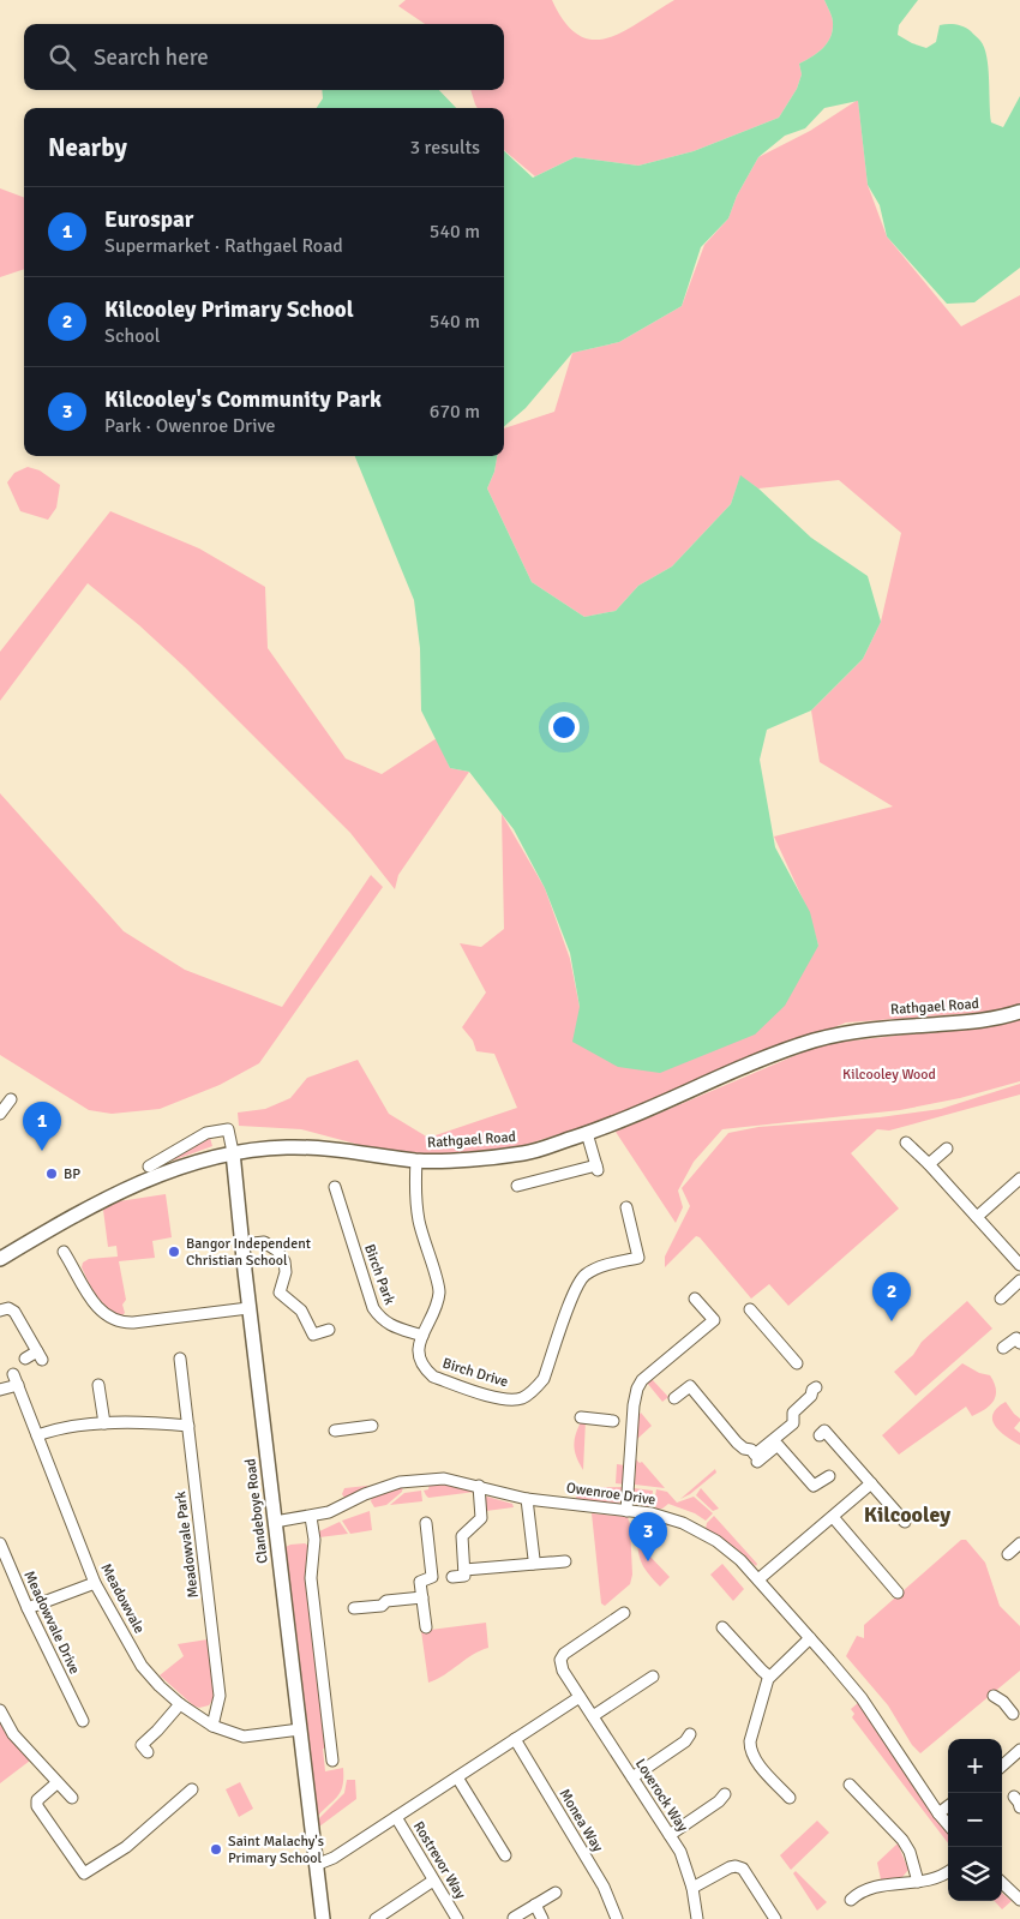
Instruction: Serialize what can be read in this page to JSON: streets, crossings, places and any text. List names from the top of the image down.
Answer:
{
  "streets": {
    "street": [
      "Rathgael Road",
      "Birch Park",
      "Birch Drive",
      "Owenroe Drive",
      "Clandeboye Road",
      "Meadowvale Park",
      "Meadowvale",
      "Meadowvale Drive",
      "Loverock Way",
      "Monea Way",
      "Rostrevor Way"
    ]
  },
  "crossings": [
    ["Rathgael Road", "Birch Drive"],
    ["Rathgael Road", "Clandeboye Road"],
    ["Birch Park", "Birch Drive"],
    ["Owenroe Drive", "Clandeboye Road"],
    ["Clandeboye Road", "Meadowvale"],
    ["Meadowvale Park", "Meadowvale"]
  ],
  "districts": ["Kilcooley"],
  "parks": ["Kilcooley Wood"],
  "places": ["BP", "Bangor Independent Christian School", "Saint Malachy's Primary School"],
  "page": {
    "search": "Search here",
    "heading": ["Nearby", "3 results"],
    "list": [
      {
        "mark": "1",
        "name": "Eurospar",
        "note": "Supermarket · Rathgael Road",
        "value": "540 m"
      },
      {
        "mark": "2",
        "name": "Kilcooley Primary School",
        "note": "School",
        "value": "540 m"
      },
      {
        "mark": "3",
        "name": "Kilcooley's Community Park",
        "note": "Park · Owenroe Drive",
        "value": "670 m"
      }
    ],
    "pins": ["1", "2", "3"],
    "map_buttons": ["+", "−"]
  }
}
